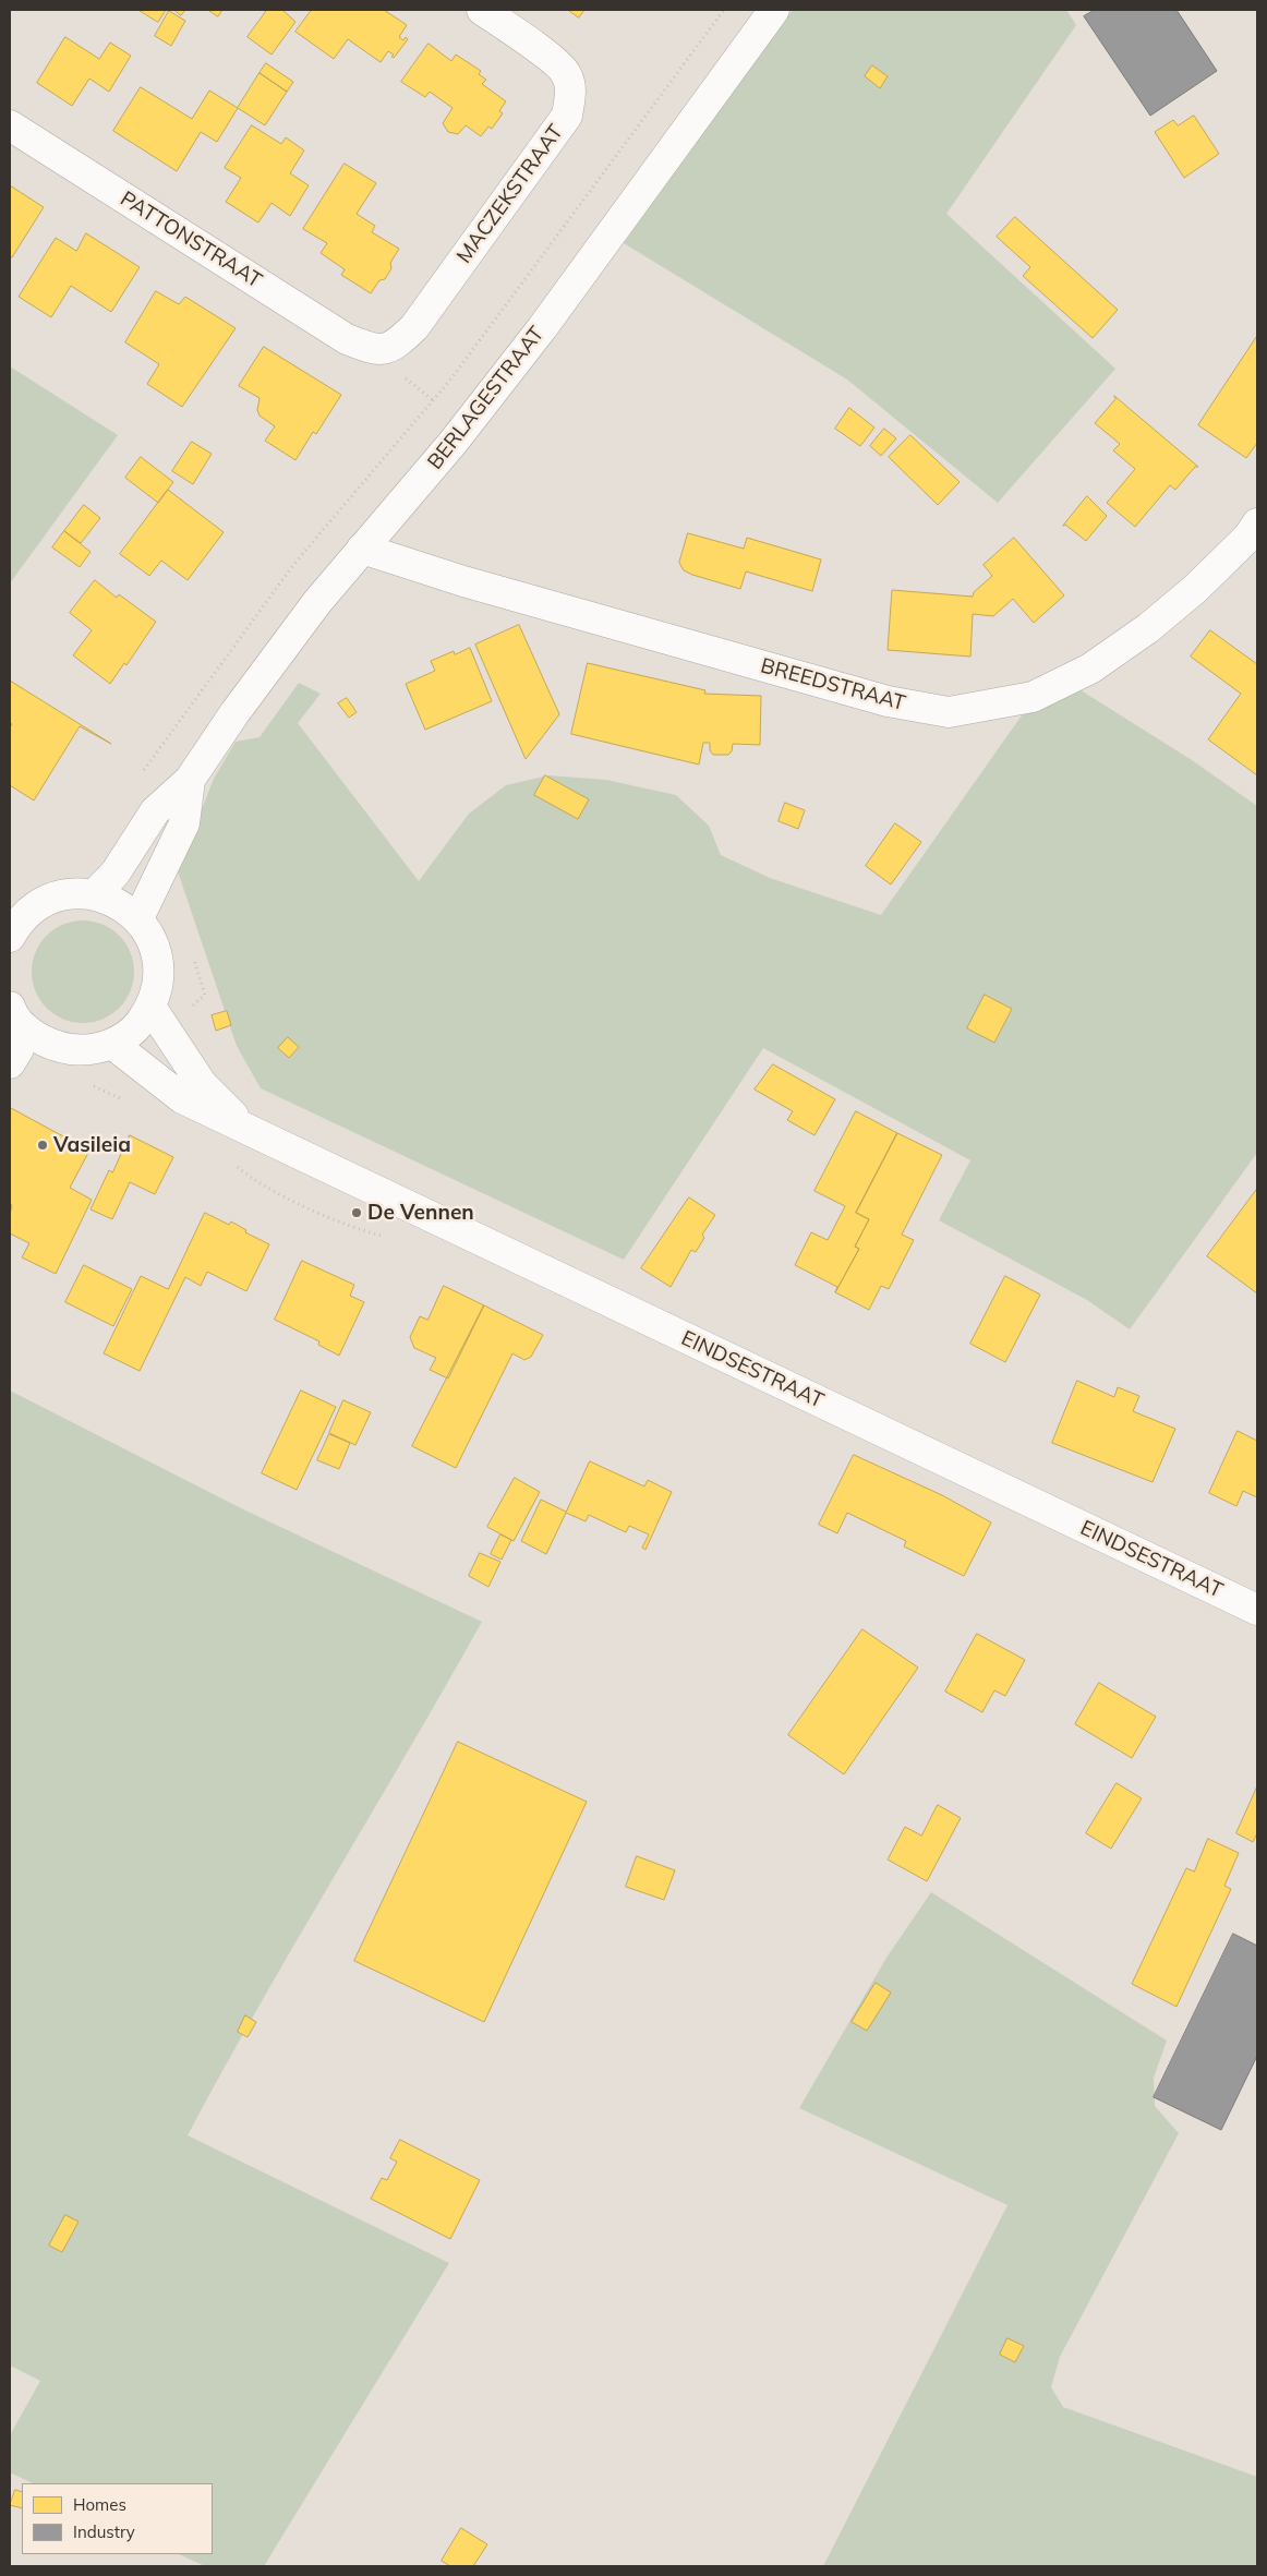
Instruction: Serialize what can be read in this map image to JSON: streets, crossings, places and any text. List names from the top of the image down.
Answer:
{
  "streets": {
    "street": [
      "MACZEKSTRAAT",
      "PATTONSTRAAT",
      "BERLAGESTRAAT",
      "BREEDSTRAAT",
      "EINDSESTRAAT"
    ]
  },
  "crossings": [
    ["MACZEKSTRAAT", "PATTONSTRAAT"],
    ["BERLAGESTRAAT", "BREEDSTRAAT"]
  ],
  "places": ["Vasileia", "De Vennen"],
  "legend": ["Homes", "Industry"]
}
